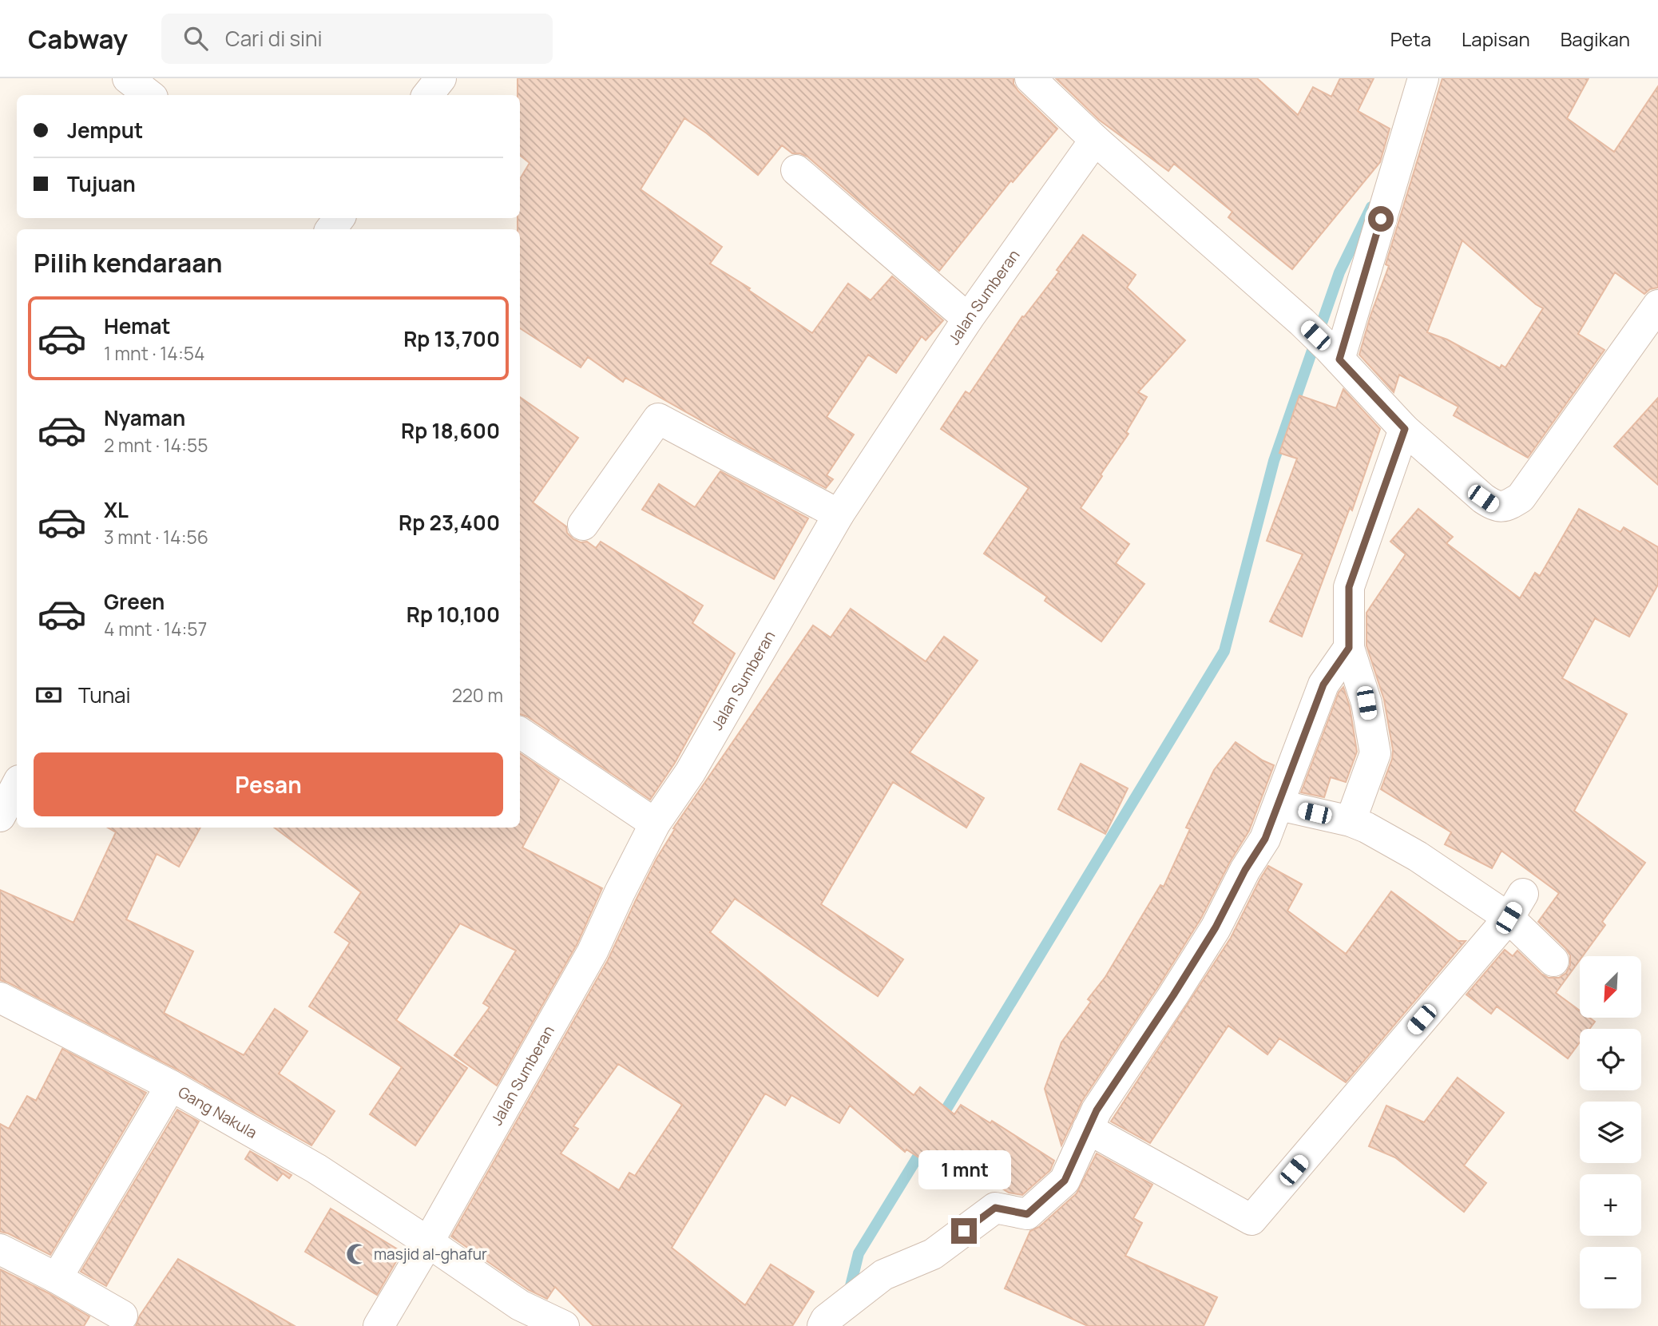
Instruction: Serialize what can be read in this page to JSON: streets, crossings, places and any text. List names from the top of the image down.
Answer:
{
  "streets": {
    "street": ["Jalan Sumberan", "Gang Nakula"]
  },
  "crossings": [
    ["Jalan Sumberan", "Gang Nakula"]
  ],
  "places": {
    "mosque": ["masjid al-ghafur"]
  },
  "north": "bottom left",
  "page": {
    "header": "Cabway",
    "search": "Cari di sini",
    "nav": ["Peta", "Lapisan", "Bagikan"],
    "banner": ["Jemput", "Tujuan"],
    "heading": "Pilih kendaraan",
    "list": [
      {
        "name": "Hemat",
        "note": "1 mnt · 14:54",
        "value": "Rp 13,700"
      },
      {
        "name": "Nyaman",
        "note": "2 mnt · 14:55",
        "value": "Rp 18,600"
      },
      {
        "name": "XL",
        "note": "3 mnt · 14:56",
        "value": "Rp 23,400"
      },
      {
        "name": "Green",
        "note": "4 mnt · 14:57",
        "value": "Rp 10,100"
      }
    ],
    "pay": ["Tunai", "220 m"],
    "buttons": "Pesan",
    "map_buttons": ["+", "−"],
    "bubble": "1 mnt"
  }
}
